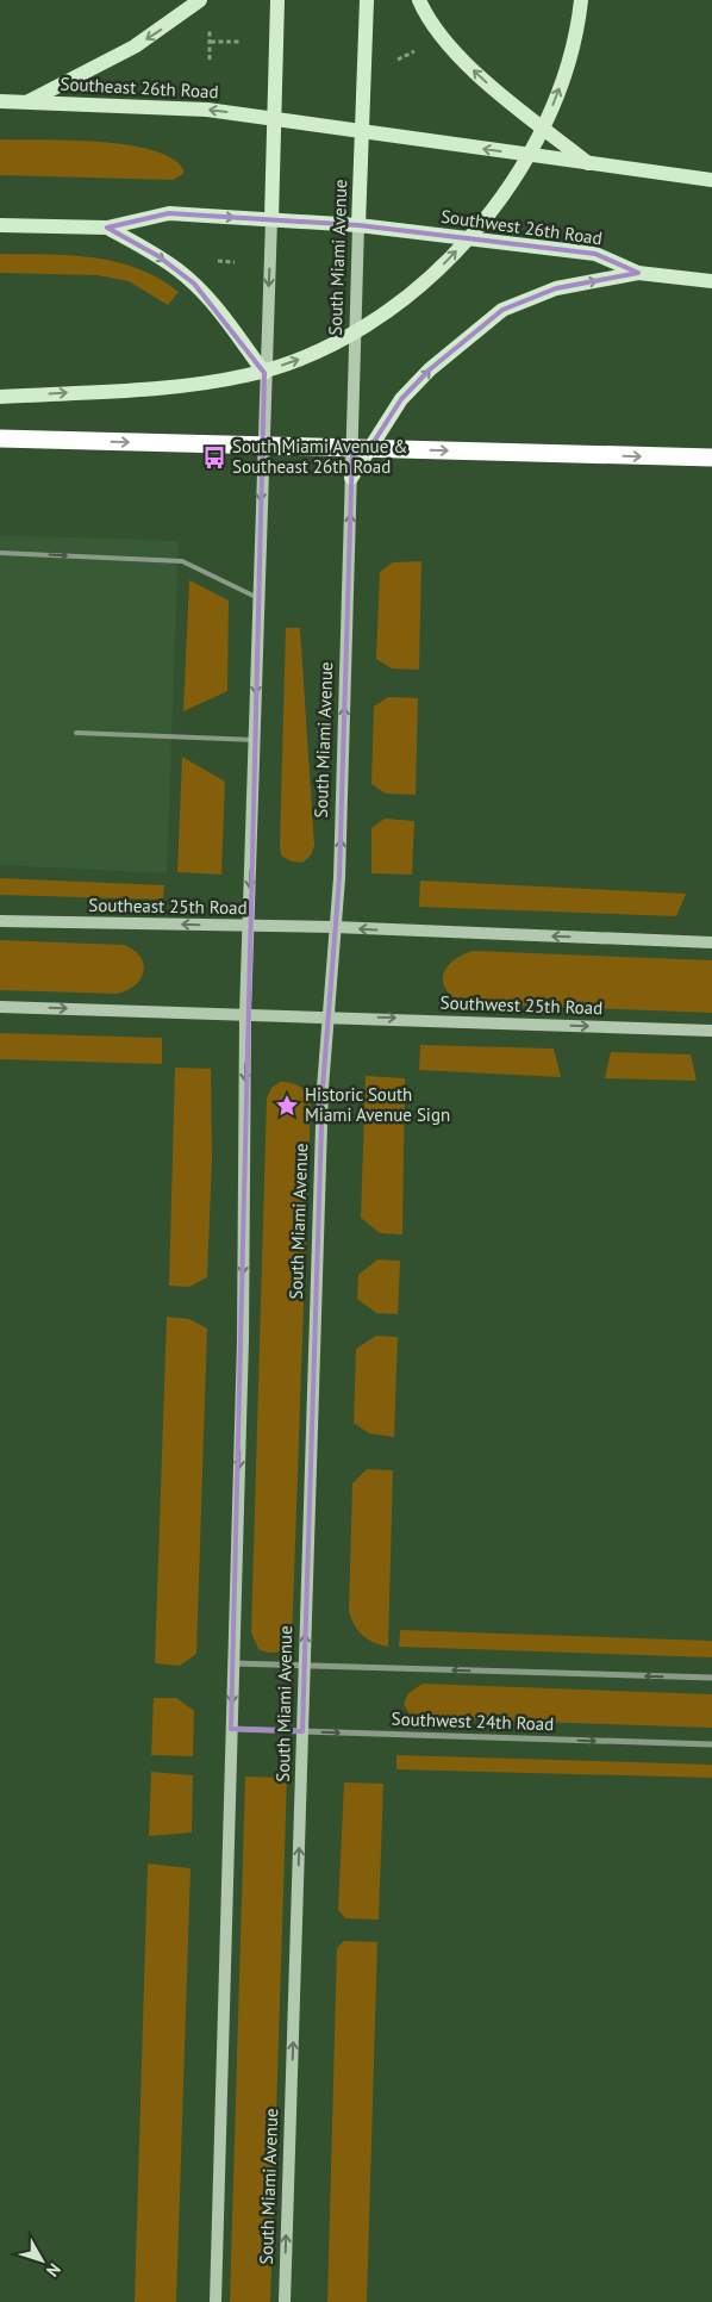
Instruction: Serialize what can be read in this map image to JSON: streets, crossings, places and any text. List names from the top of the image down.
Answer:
{
  "streets": {
    "main road": [
      "Southeast 26th Road",
      "Southwest 26th Road",
      "South Miami Avenue",
      "Southeast 25th Road",
      "Southwest 25th Road"
    ],
    "street": ["Southwest 24th Road"]
  },
  "crossings": [
    ["Southeast 26th Road", "South Miami Avenue"],
    ["Southwest 26th Road", "South Miami Avenue"],
    ["South Miami Avenue", "Southeast 25th Road"],
    ["South Miami Avenue", "Southwest 25th Road"],
    ["South Miami Avenue", "Southwest 24th Road"]
  ],
  "one_way": ["Southwest 24th Road"],
  "places": {
    "bus stop": ["South Miami Avenue & Southeast 26th Road"],
    "place": ["Historic South Miami Avenue Sign"]
  },
  "north": "bottom right"
}
